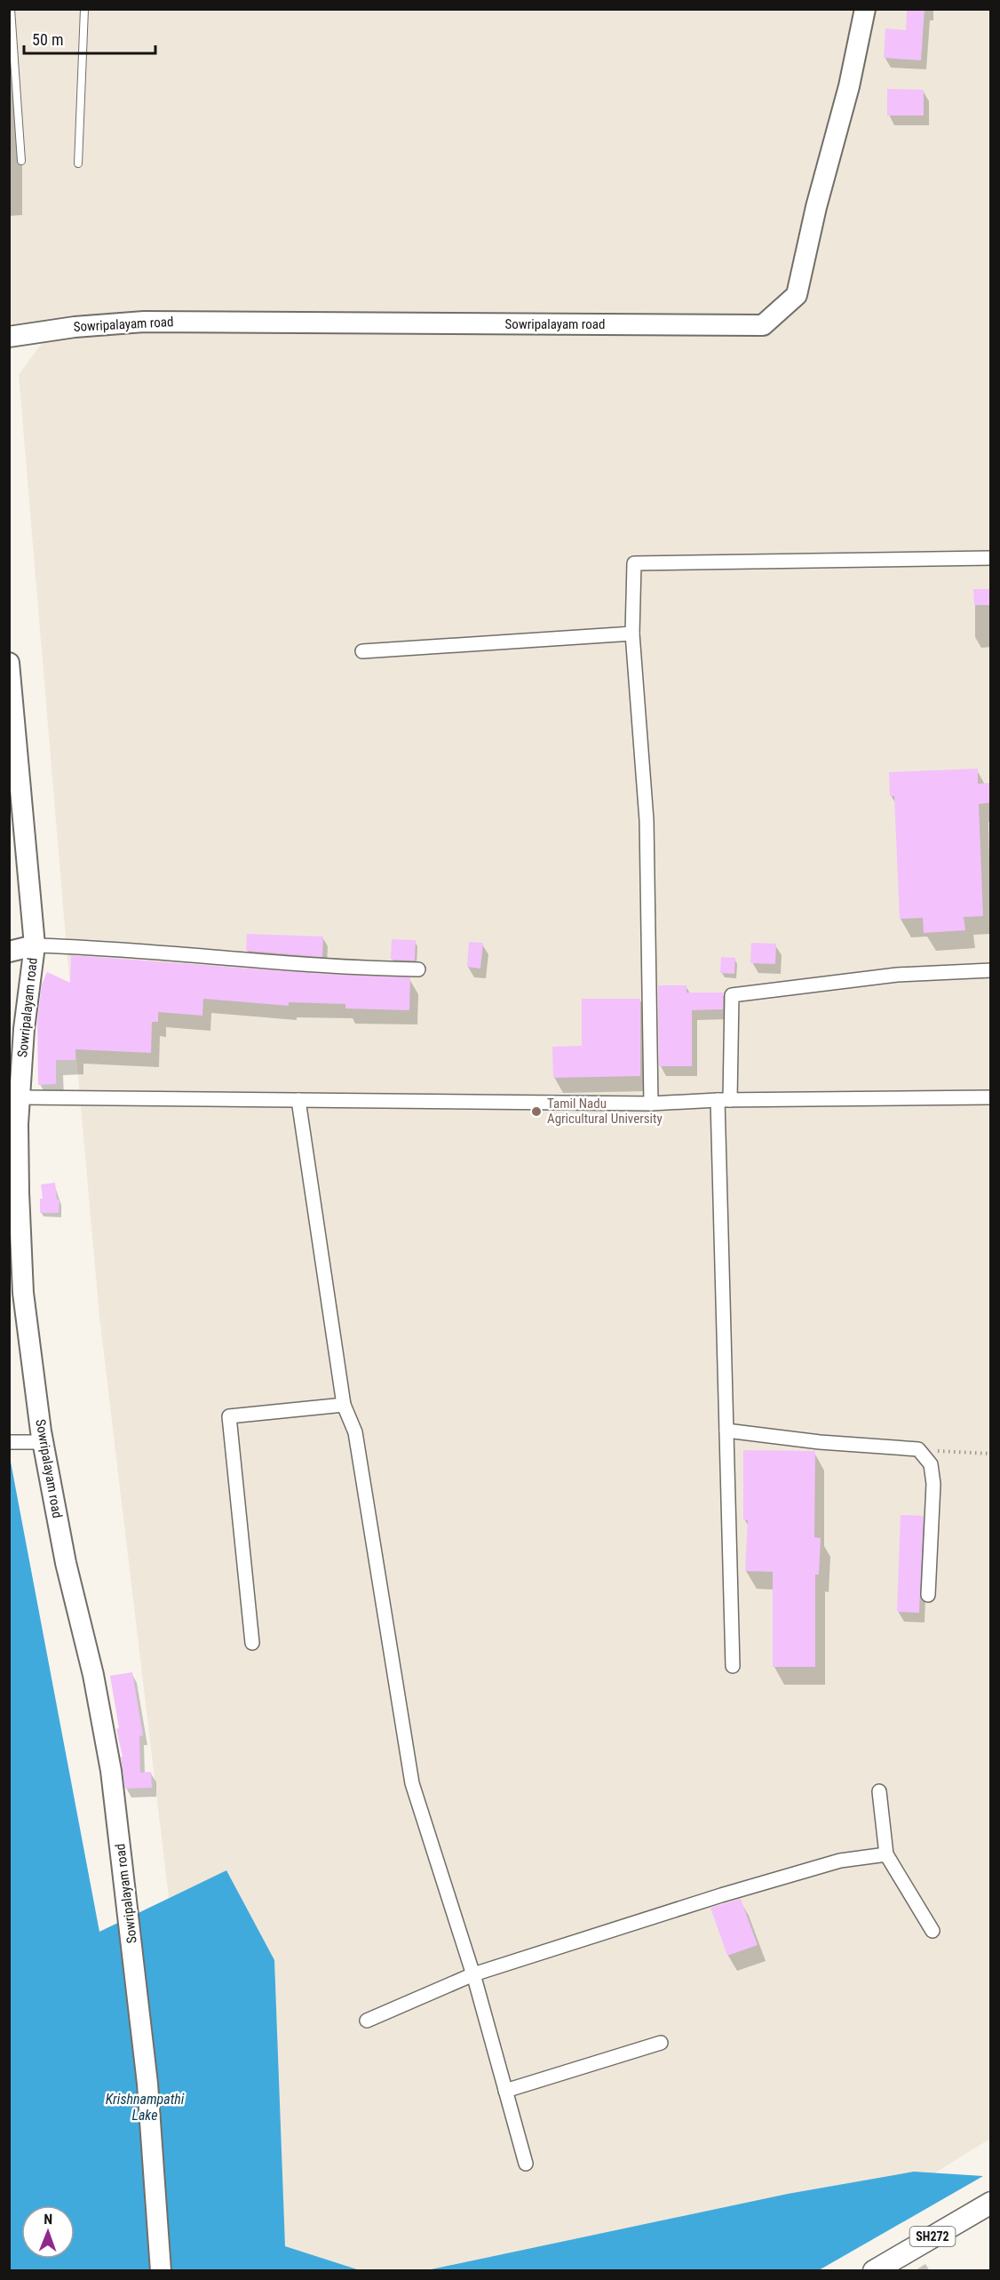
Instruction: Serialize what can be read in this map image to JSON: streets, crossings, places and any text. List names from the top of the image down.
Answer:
{
  "streets": {
    "main road": ["SH272"],
    "street": ["Sowripalayam road"]
  },
  "water": ["Krishnampathi Lake"],
  "places": ["Tamil Nadu Agricultural University"],
  "scale_bar": "50 m",
  "north": "top"
}
